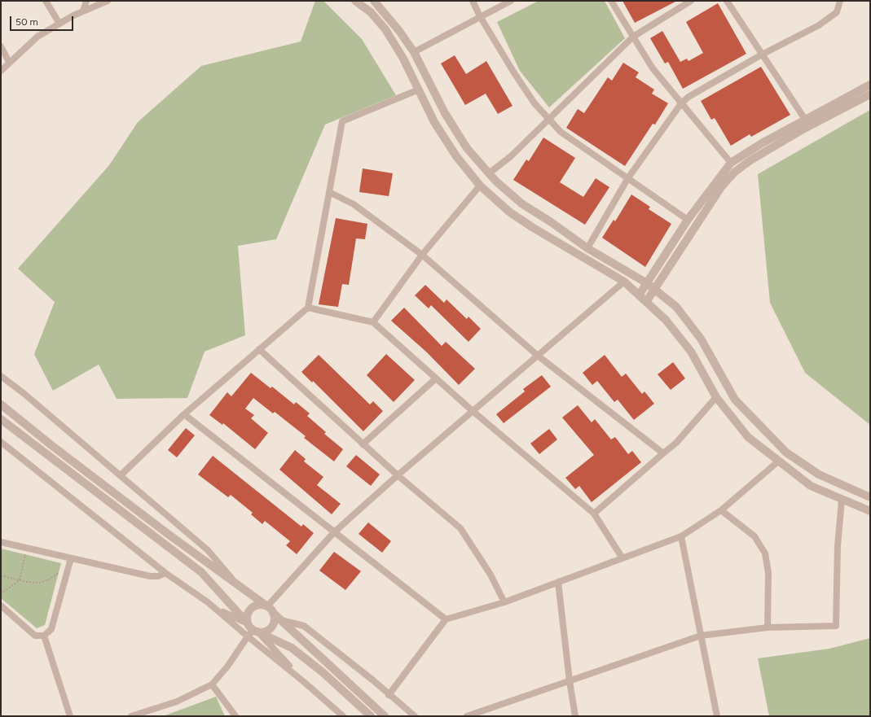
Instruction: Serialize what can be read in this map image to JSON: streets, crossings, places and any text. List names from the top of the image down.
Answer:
{
  "scale_bar": "50 m"
}
